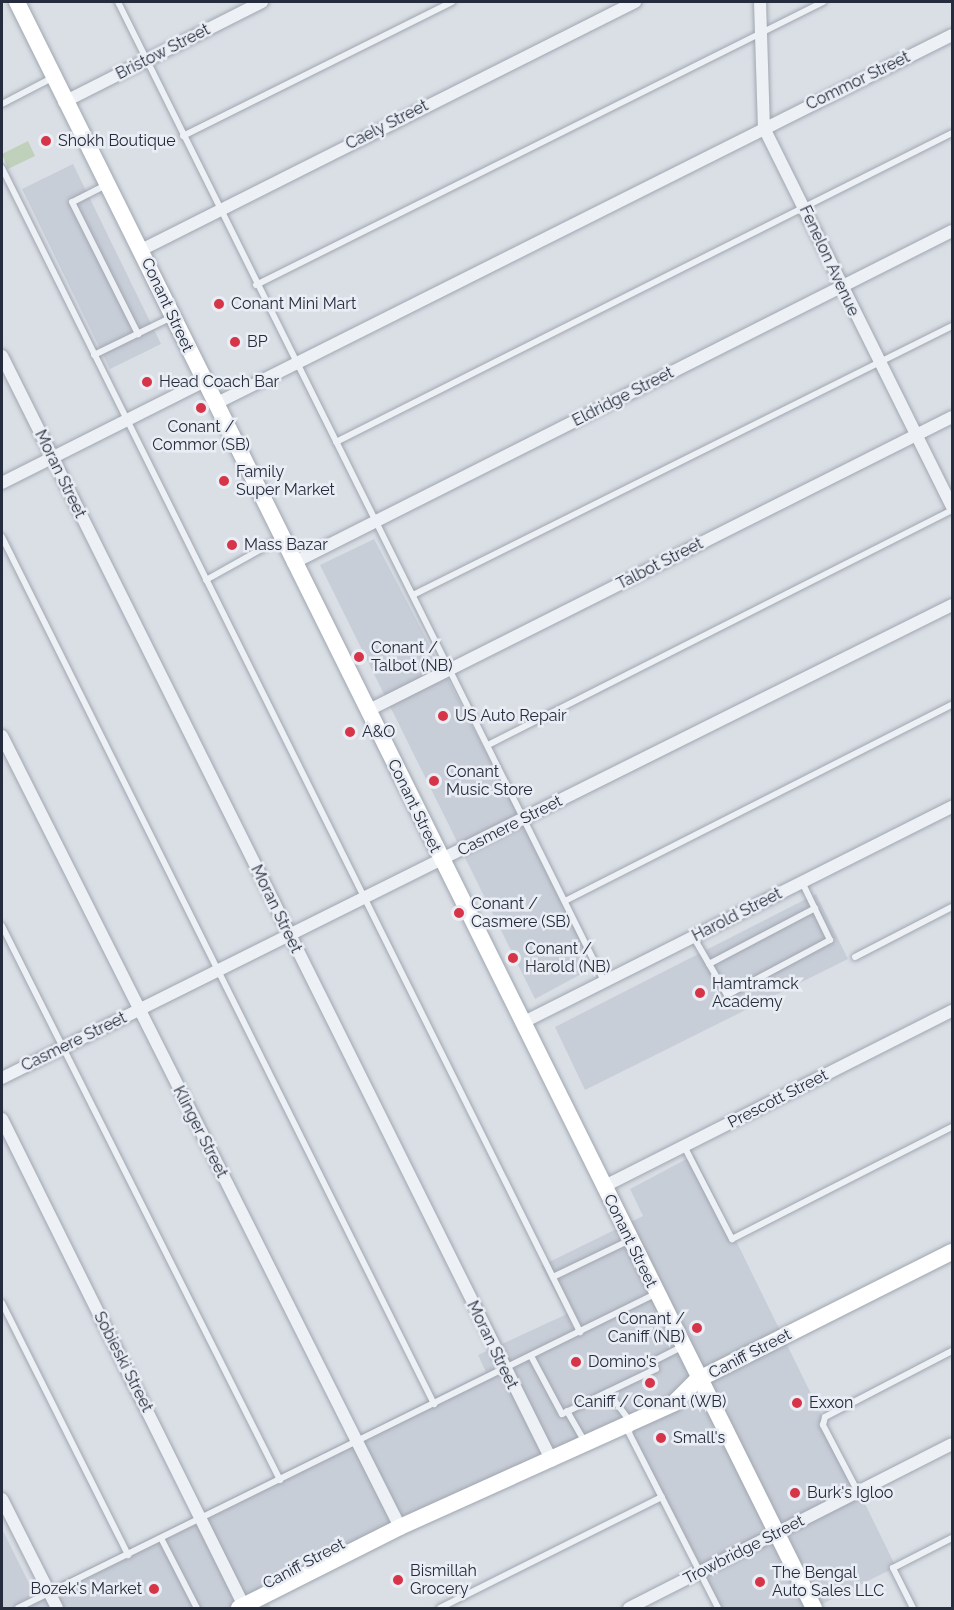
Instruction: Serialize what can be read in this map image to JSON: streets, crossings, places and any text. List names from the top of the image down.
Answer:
{
  "streets": {
    "main road": ["Conant Street", "Caniff Street"],
    "street": [
      "Bristow Street",
      "Commor Street",
      "Caely Street",
      "Fenelon Avenue",
      "Eldridge Street",
      "Moran Street",
      "Talbot Street",
      "Casmere Street",
      "Harold Street",
      "Prescott Street",
      "Klinger Street",
      "Sobieski Street",
      "Trowbridge Street"
    ]
  },
  "crossings": [
    ["Bristow Street", "Conant Street"],
    ["Commor Street", "Fenelon Avenue"],
    ["Commor Street", "Conant Street"],
    ["Caely Street", "Conant Street"],
    ["Fenelon Avenue", "Eldridge Street"],
    ["Fenelon Avenue", "Talbot Street"],
    ["Conant Street", "Eldridge Street"],
    ["Conant Street", "Talbot Street"],
    ["Conant Street", "Casmere Street"],
    ["Conant Street", "Harold Street"],
    ["Conant Street", "Prescott Street"],
    ["Conant Street", "Caniff Street"],
    ["Conant Street", "Trowbridge Street"],
    ["Moran Street", "Casmere Street"],
    ["Moran Street", "Caniff Street"],
    ["Casmere Street", "Klinger Street"],
    ["Klinger Street", "Caniff Street"],
    ["Caniff Street", "Sobieski Street"]
  ],
  "places": [
    "Shokh Boutique",
    "Conant Mini Mart",
    "BP",
    "Head Coach Bar",
    "Conant / Commor (SB)",
    "Family Super Market",
    "Mass Bazar",
    "Conant / Talbot (NB)",
    "US Auto Repair",
    "A&O",
    "Conant Music Store",
    "Conant / Casmere (SB)",
    "Conant / Harold (NB)",
    "Hamtramck Academy",
    "Conant / Caniff (NB)",
    "Domino's",
    "Caniff / Conant (WB)",
    "Exxon",
    "Small's",
    "Burk's Igloo",
    "Bismillah Grocery",
    "The Bengal Auto Sales LLC",
    "Bozek's Market"
  ]
}
